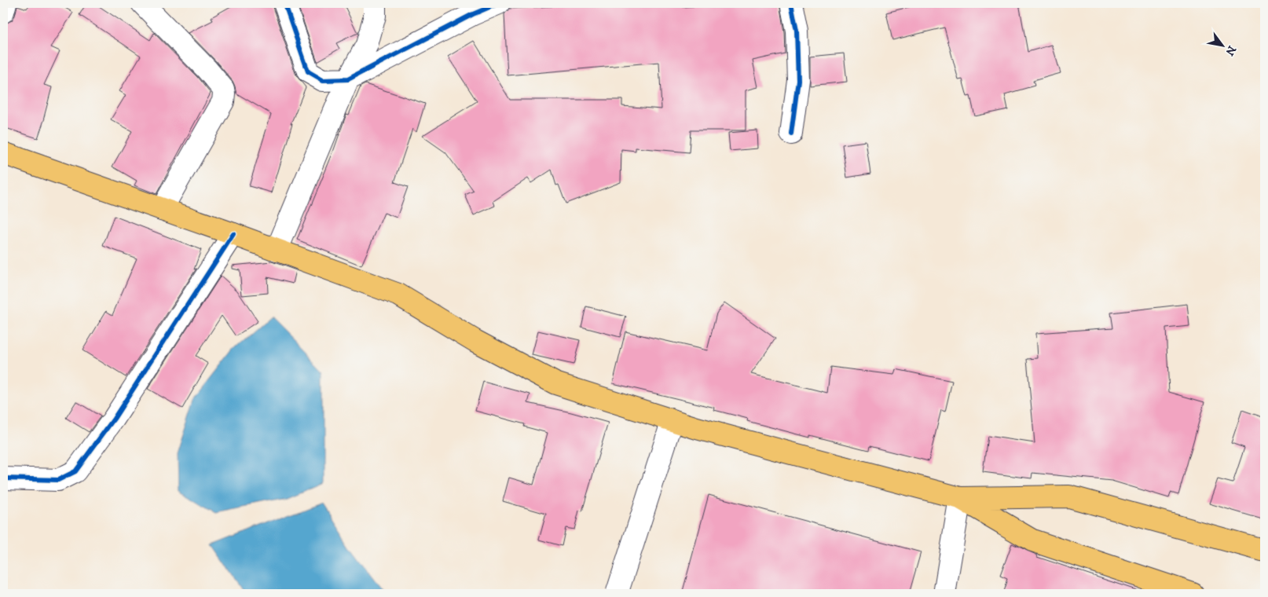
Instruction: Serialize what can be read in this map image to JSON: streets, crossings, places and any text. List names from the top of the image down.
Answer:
{
  "north": "bottom right"
}
